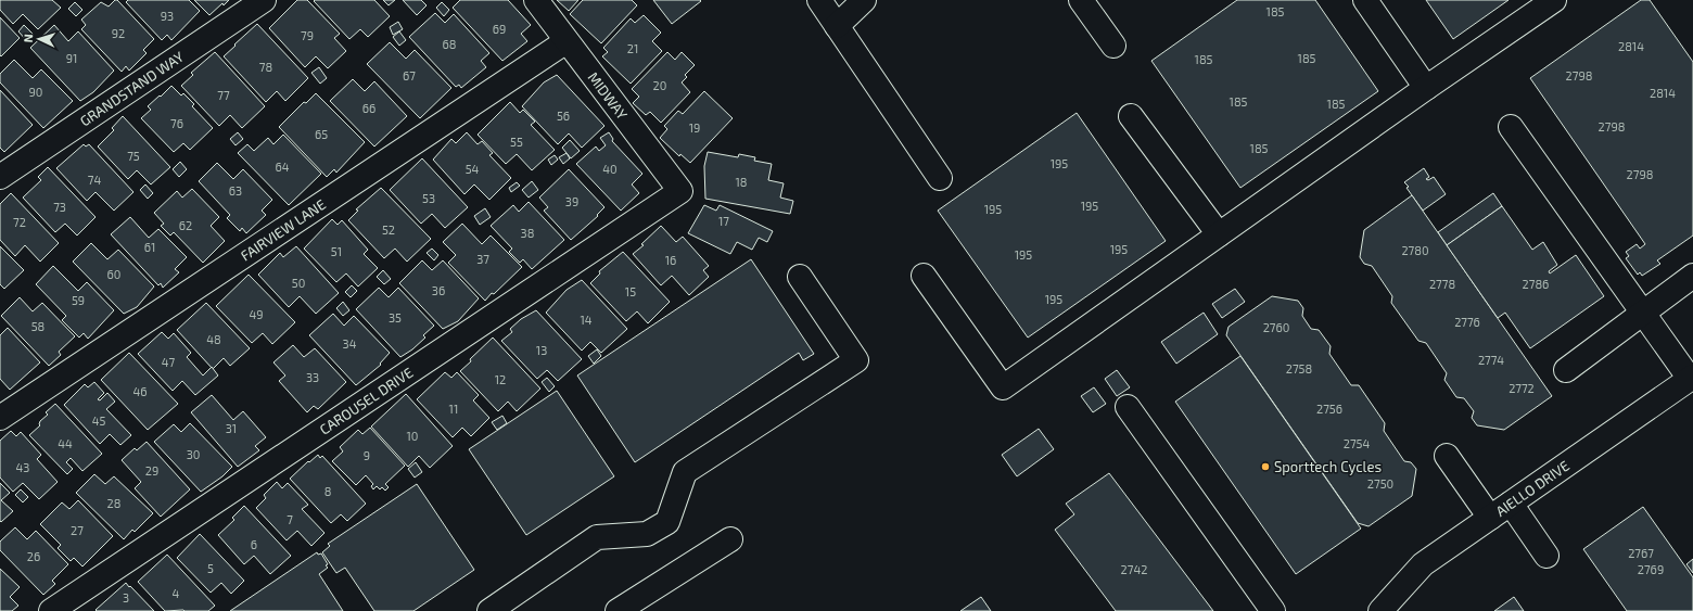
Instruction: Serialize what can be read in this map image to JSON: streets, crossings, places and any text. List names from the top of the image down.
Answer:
{
  "streets": {
    "street": [
      "GRANDSTAND WAY",
      "MIDWAY",
      "FAIRVIEW LANE",
      "CAROUSEL DRIVE",
      "AIELLO DRIVE"
    ]
  },
  "crossings": [
    ["MIDWAY", "FAIRVIEW LANE"],
    ["MIDWAY", "CAROUSEL DRIVE"]
  ],
  "places": ["Sporttech Cycles"],
  "house_numbers": [
    "185",
    "93",
    "69",
    "92",
    "79",
    "68",
    "2814",
    "21",
    "91",
    "185",
    "185",
    "78",
    "67",
    "2798",
    "20",
    "90",
    "2814",
    "77",
    "185",
    "185",
    "66",
    "56",
    "76",
    "2798",
    "19",
    "65",
    "55",
    "185",
    "75",
    "195",
    "64",
    "54",
    "40",
    "2798",
    "74",
    "18",
    "63",
    "53",
    "39",
    "195",
    "73",
    "195",
    "17",
    "72",
    "62",
    "52",
    "38",
    "61",
    "195",
    "2780",
    "51",
    "195",
    "37",
    "16",
    "60",
    "50",
    "2778",
    "2786",
    "36",
    "15",
    "195",
    "59",
    "49",
    "35",
    "14",
    "2776",
    "58",
    "2760",
    "48",
    "34",
    "13",
    "2774",
    "47",
    "2758",
    "33",
    "12",
    "2772",
    "46",
    "11",
    "2756",
    "45",
    "31",
    "10",
    "44",
    "2754",
    "30",
    "9",
    "43",
    "29",
    "2750",
    "8",
    "28",
    "7",
    "27",
    "6",
    "2767",
    "26",
    "5",
    "2742",
    "2769",
    "4",
    "3"
  ],
  "north": "left"
}
